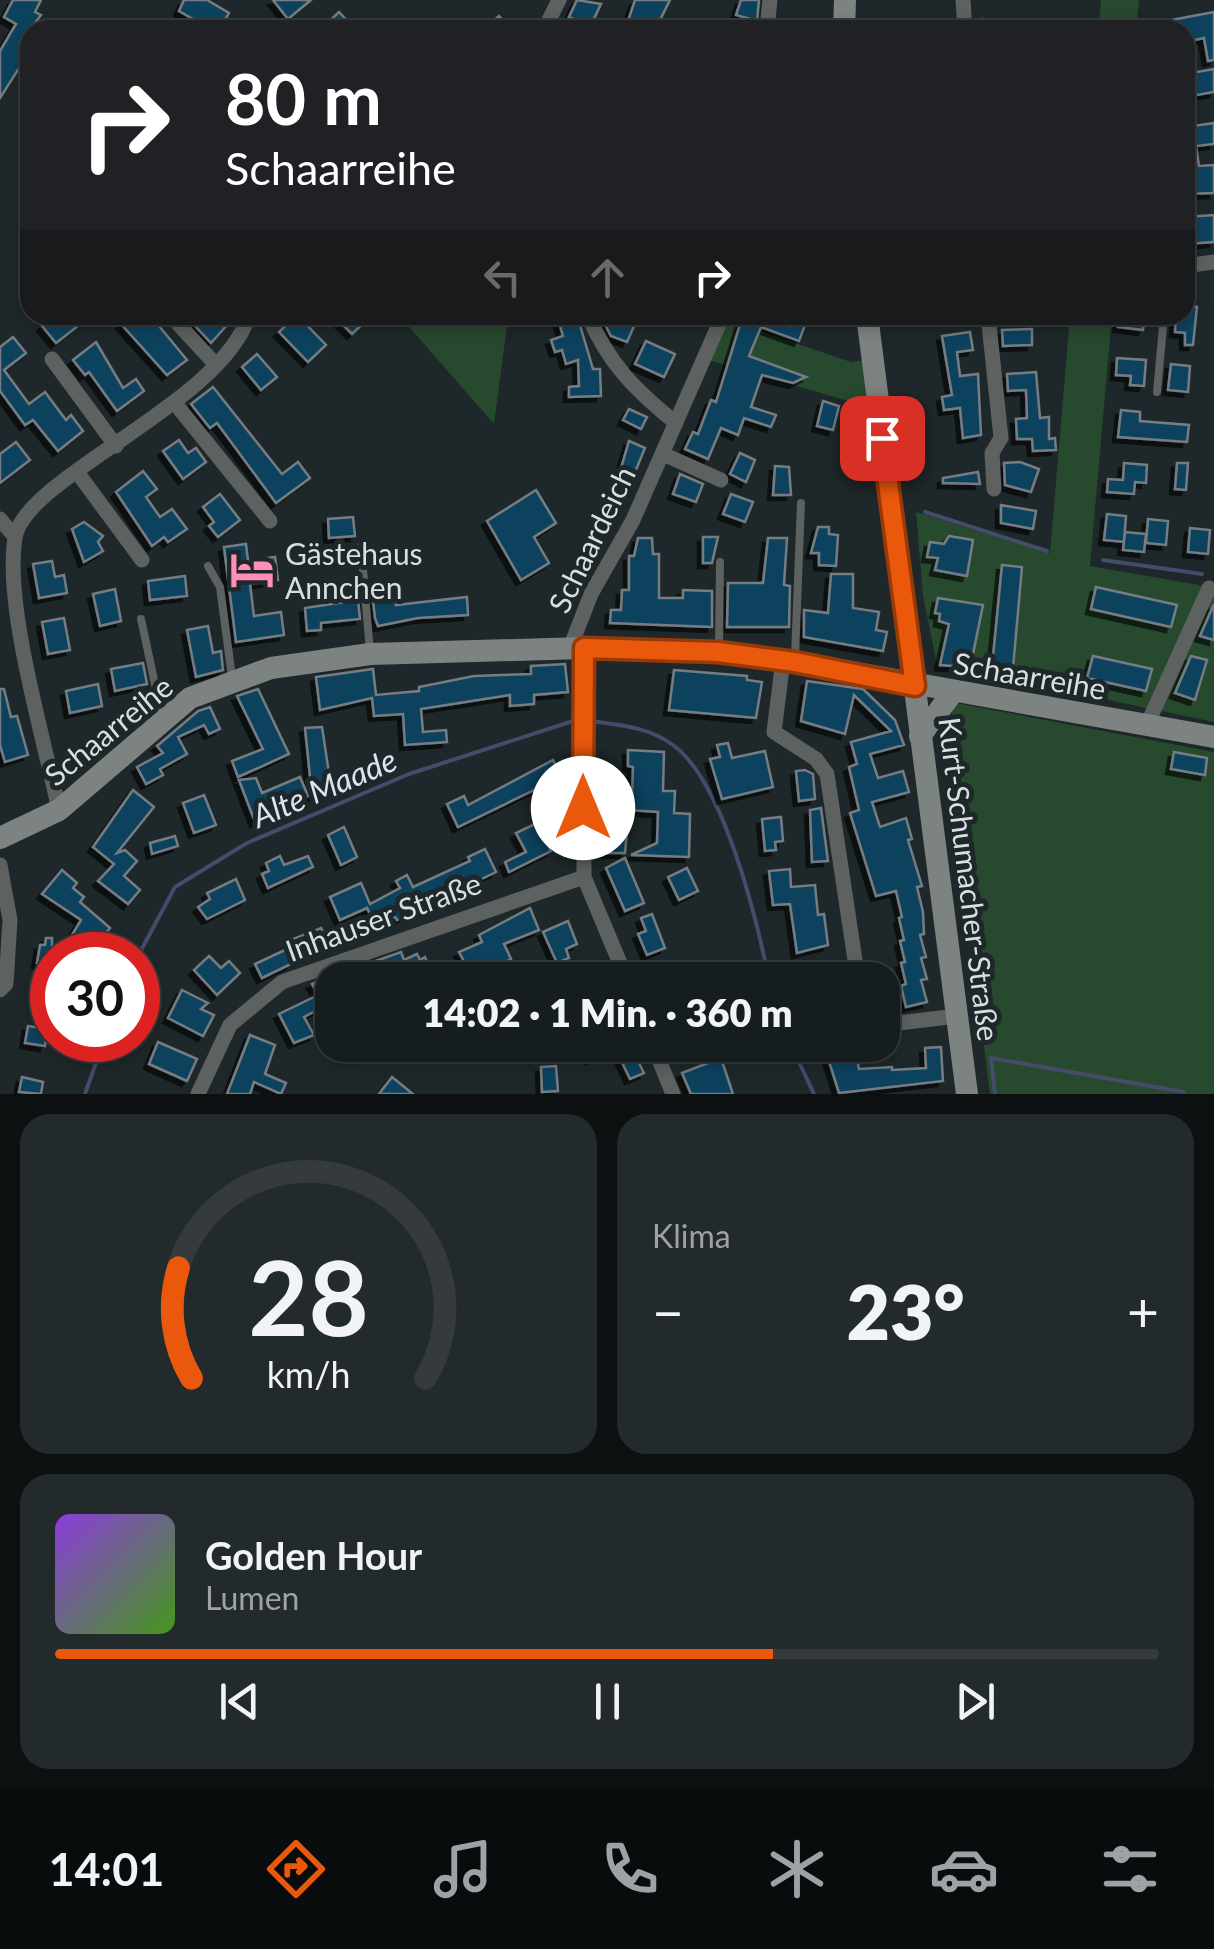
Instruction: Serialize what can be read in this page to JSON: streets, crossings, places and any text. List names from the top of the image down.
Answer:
{
  "streets": {
    "main road": ["Schaarreihe", "Kurt-Schumacher-Straße"],
    "street": ["Schaardeich", "Inhauser Straße"]
  },
  "crossings": [
    ["Schaardeich", "Schaarreihe"],
    ["Schaarreihe", "Kurt-Schumacher-Straße"]
  ],
  "water": ["Alte Maade"],
  "places": {
    "hotel": ["Gästehaus Annchen"]
  },
  "page": {
    "turn": ["80 m", "Schaarreihe"],
    "limit": "30",
    "trip": "14:02 · 1 Min. · 360 m",
    "tile": "Klima",
    "heat": ["−", "23°", "+"],
    "song": ["Golden Hour", "Lumen"],
    "tabs": "14:01",
    "gauge": ["28", "km/h"]
  }
}
